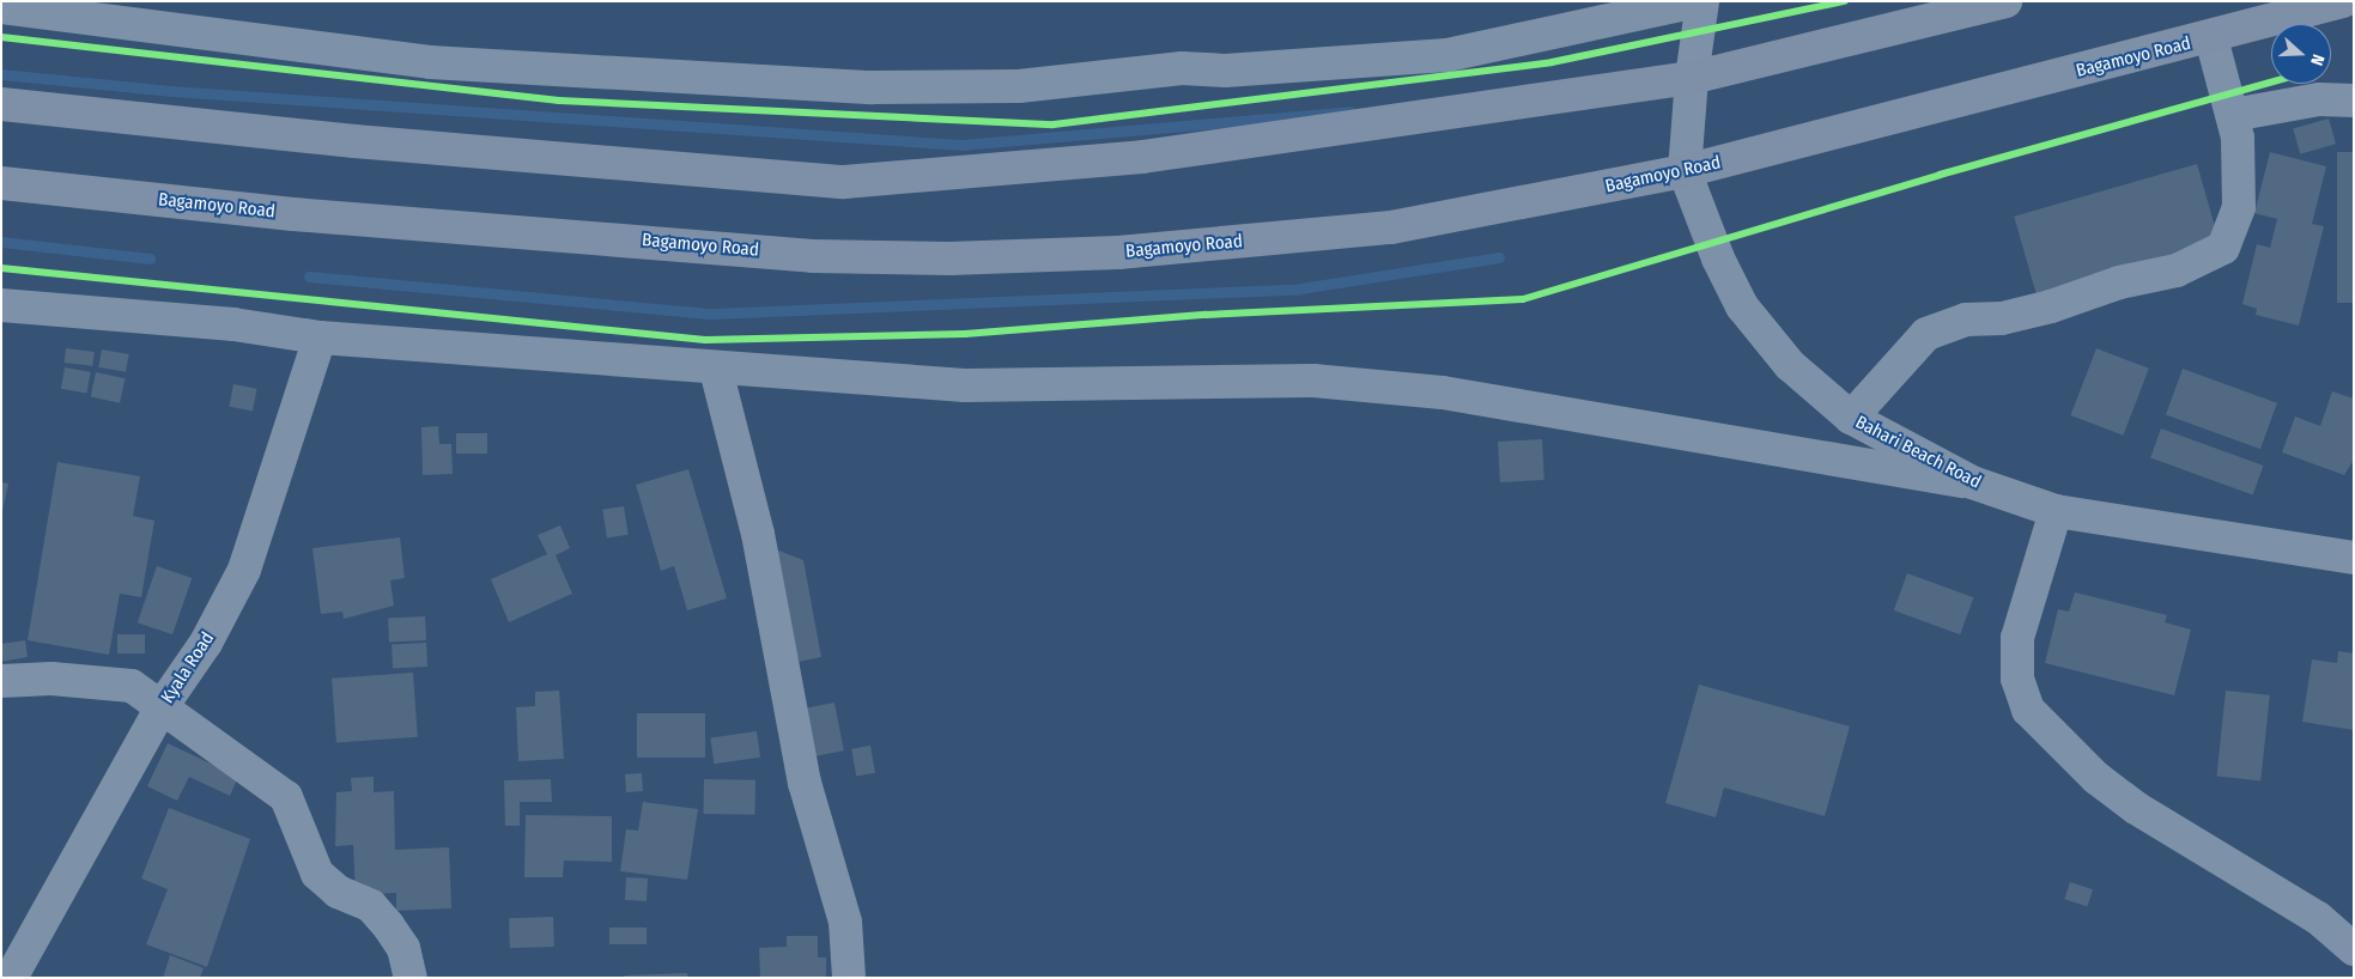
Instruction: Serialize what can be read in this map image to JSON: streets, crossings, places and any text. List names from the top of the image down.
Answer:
{
  "streets": {
    "highway": ["Bagamoyo Road"],
    "street": ["Bahari Beach Road", "Kyala Road"]
  },
  "crossings": [
    ["Bagamoyo Road", "Bahari Beach Road"]
  ],
  "north": "right"
}
